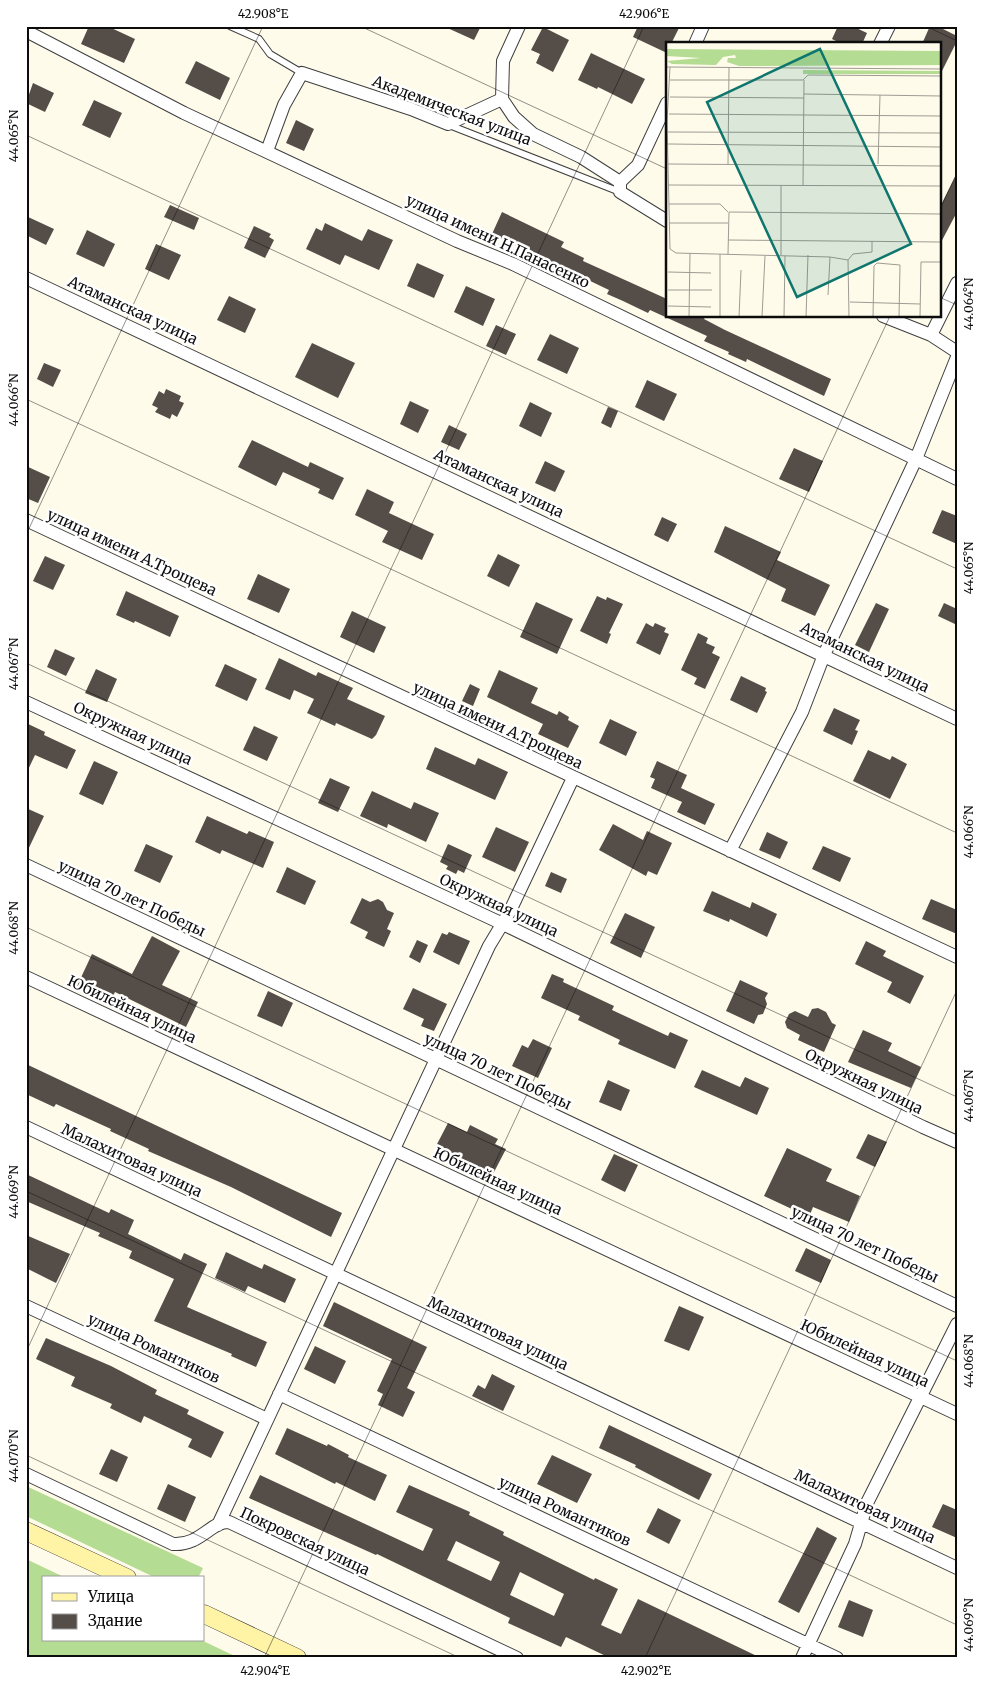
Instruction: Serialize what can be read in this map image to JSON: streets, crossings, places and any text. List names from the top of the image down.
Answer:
{
  "streets": {
    "street": [
      "Академическая улица",
      "улица имени Н.Панасенко",
      "Атаманская улица",
      "улица имени А.Трощева",
      "Окружная улица",
      "улица 70 лет Победы",
      "Юбилейная улица",
      "Малахитовая улица",
      "улица Романтиков",
      "Покровская улица"
    ]
  },
  "legend": ["Улица", "Здание"],
  "coordinates": [
    "42.908°E",
    "42.906°E",
    "44.065°N",
    "44.064°N",
    "44.066°N",
    "44.067°N",
    "44.068°N",
    "44.069°N",
    "44.070°N",
    "42.904°E",
    "42.902°E"
  ]
}
